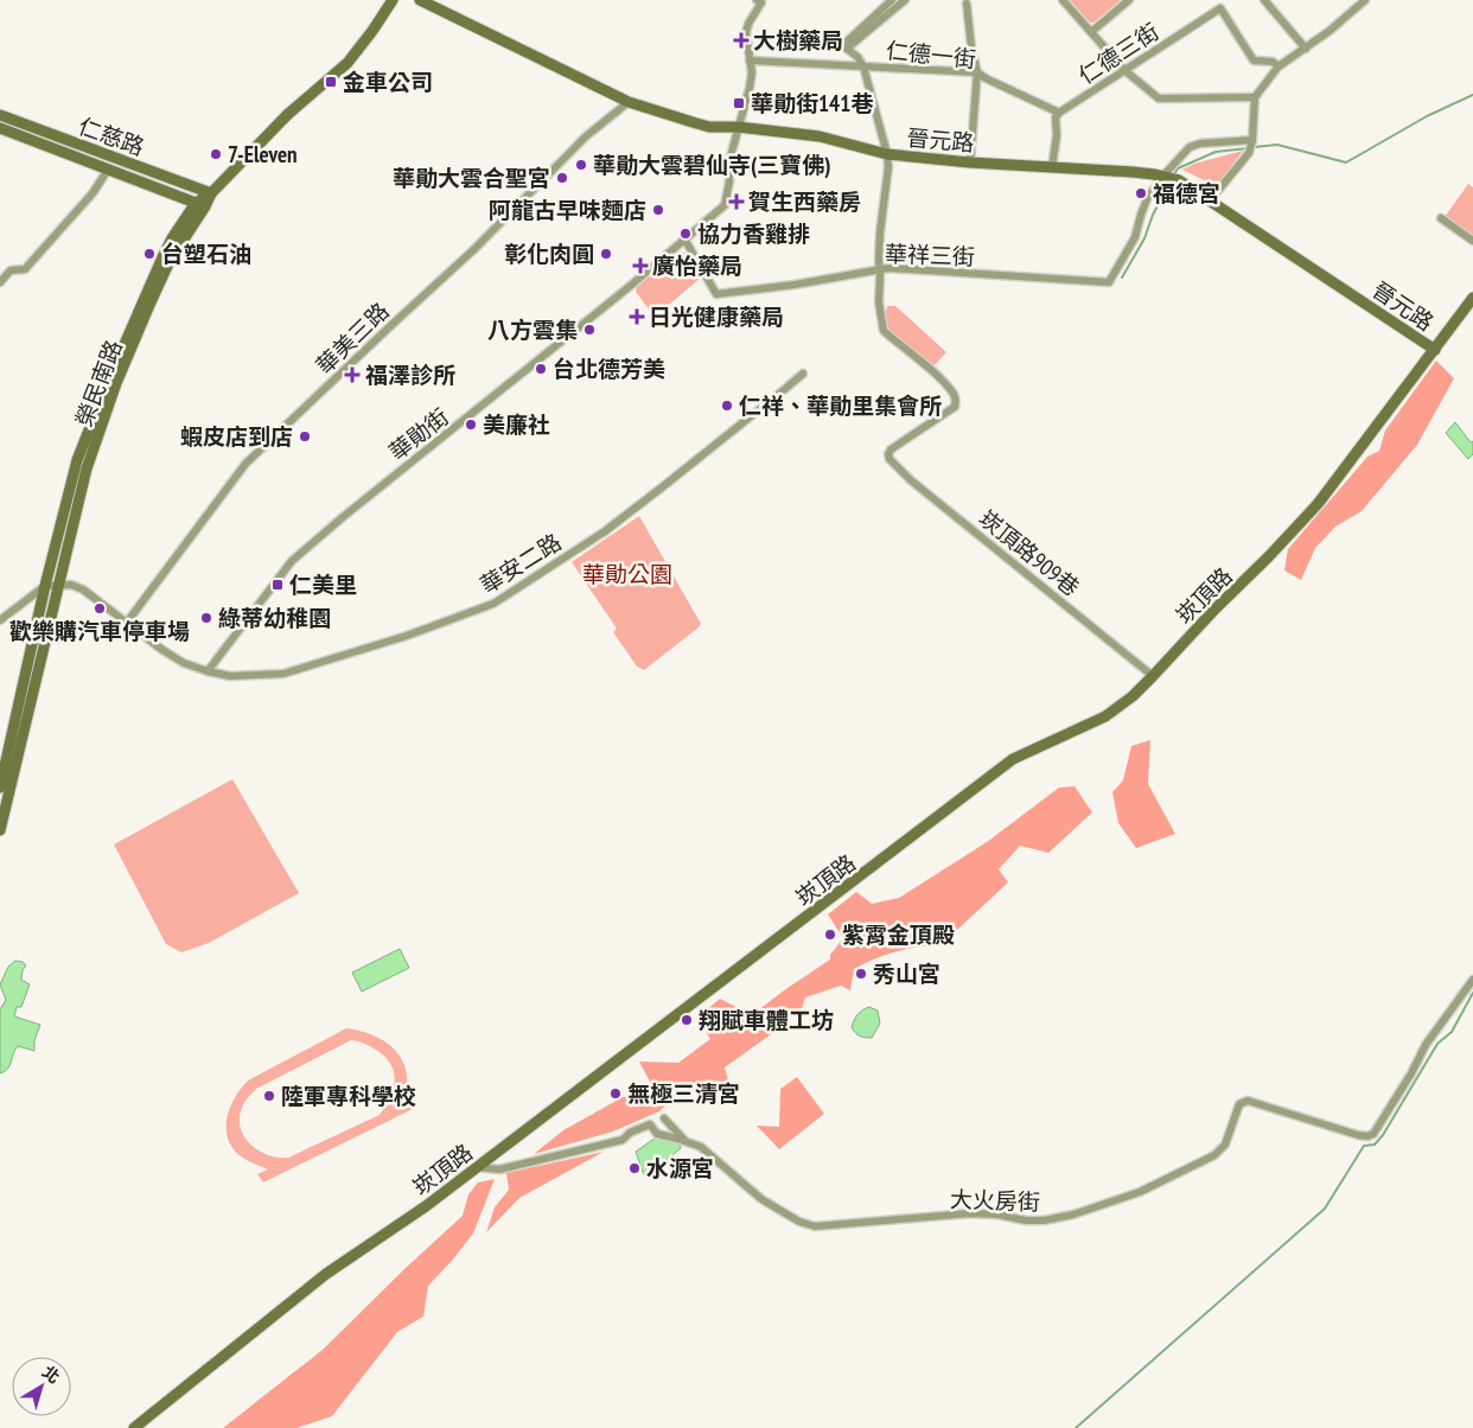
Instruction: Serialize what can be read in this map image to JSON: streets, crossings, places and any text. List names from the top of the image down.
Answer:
{
  "streets": {
    "street": [
      "仁德三街",
      "仁德一街",
      "仁慈路",
      "晉元路",
      "華祥三街",
      "華美三路",
      "榮民南路",
      "華勛街",
      "崁頂路909巷",
      "華安二路",
      "崁頂路",
      "大火房街"
    ]
  },
  "crossings": [
    ["仁德三街", "仁德一街"],
    ["仁德一街", "晉元路"],
    ["仁德一街", "華祥三街"],
    ["仁德一街", "華勛街"],
    ["仁德一街", "崁頂路909巷"],
    ["仁慈路", "榮民南路"],
    ["晉元路", "華祥三街"],
    ["晉元路", "華美三路"],
    ["晉元路", "華勛街"],
    ["晉元路", "崁頂路"],
    ["華祥三街", "華勛街"],
    ["華勛街", "華安二路"],
    ["崁頂路909巷", "崁頂路"],
    ["崁頂路", "大火房街"]
  ],
  "parks": ["華勛公園"],
  "places": {
    "health": [
      "大樹藥局",
      "賀生西藥房",
      "廣怡藥局",
      "日光健康藥局",
      "福澤診所"
    ],
    "transit": ["金車公司", "華勛街141巷", "仁美里"],
    "other": [
      "7-Eleven",
      "華勛大雲碧仙寺(三寶佛)",
      "華勛大雲合聖宮",
      "福德宮",
      "阿龍古早味麵店",
      "協力香雞排",
      "台塑石油",
      "彰化肉圓",
      "八方雲集",
      "台北德芳美",
      "仁祥、華勛里集會所",
      "美廉社",
      "蝦皮店到店",
      "歡樂購汽車停車場",
      "綠蒂幼稚園",
      "紫霄金頂殿",
      "秀山宮",
      "翔賦車體工坊",
      "無極三清宮",
      "陸軍專科學校",
      "水源宮"
    ]
  },
  "north": "top right"
}
